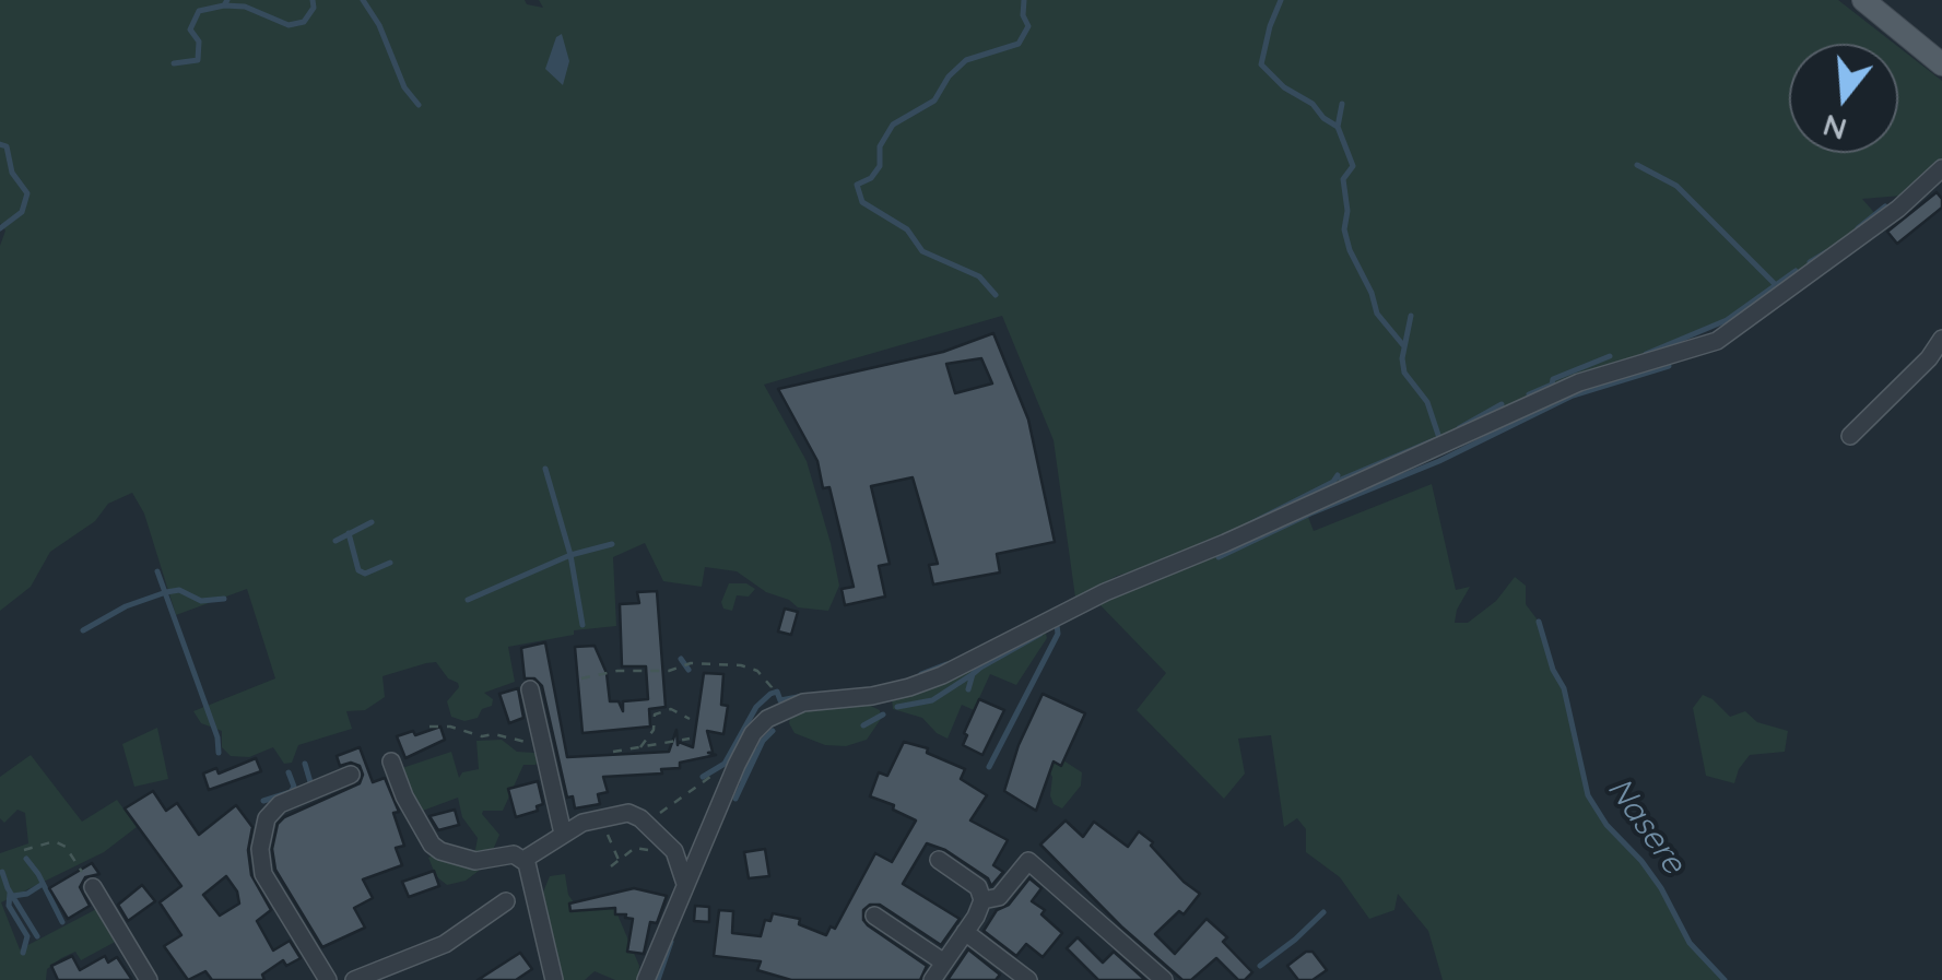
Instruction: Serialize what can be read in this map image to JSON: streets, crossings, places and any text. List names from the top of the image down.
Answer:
{
  "water": ["Nasere"],
  "north": "bottom"
}
